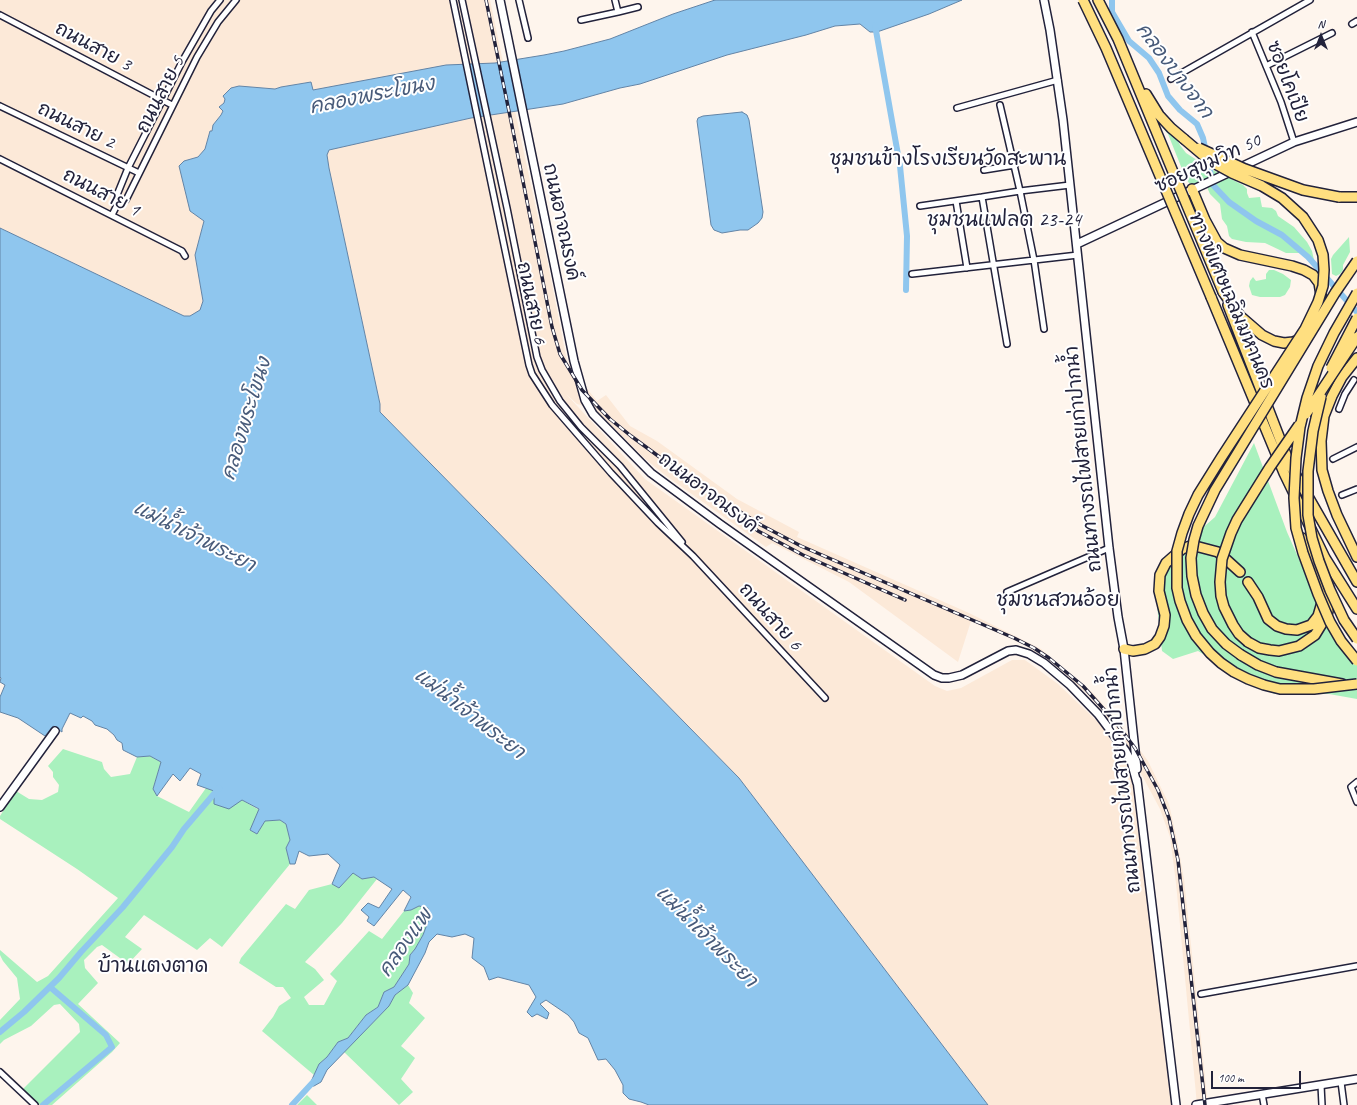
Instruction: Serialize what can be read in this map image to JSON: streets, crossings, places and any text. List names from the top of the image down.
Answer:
{
  "streets": {
    "highway": ["ทางพิเศษเฉลิมมหานคร"],
    "street": [
      "ถนนสาย 3",
      "ซอยโคเปีย",
      "ถนนสาย 5",
      "ถนนสาย 2",
      "ซอยสุขุมวิท 50",
      "ถนนสาย 1",
      "ถนนอาจณรงค์",
      "ถนนสาย 6",
      "ถนนทางรถไฟสายเก่าปากน้ำ"
    ]
  },
  "crossings": [
    ["ถนนสาย 3", "ถนนสาย 5"],
    ["ซอยโคเปีย", "ซอยสุขุมวิท 50"],
    ["ถนนสาย 5", "ถนนสาย 2"],
    ["ถนนสาย 5", "ถนนสาย 1"],
    ["ซอยสุขุมวิท 50", "ถนนทางรถไฟสายเก่าปากน้ำ"],
    ["ถนนอาจณรงค์", "ถนนทางรถไฟสายเก่าปากน้ำ"]
  ],
  "districts": [
    "ชุมชนข้างโรงเรียนวัดสะพาน",
    "ชุมชนแฟลต 23-24",
    "ชุมชนสวนอ้อย",
    "บ้านแตงตาด"
  ],
  "water": [
    "คลองบางจาก",
    "คลองพระโขนง",
    "แม่น้ำเจ้าพระยา",
    "คลองแพ"
  ],
  "scale_bar": "100 m",
  "north": "top"
}
